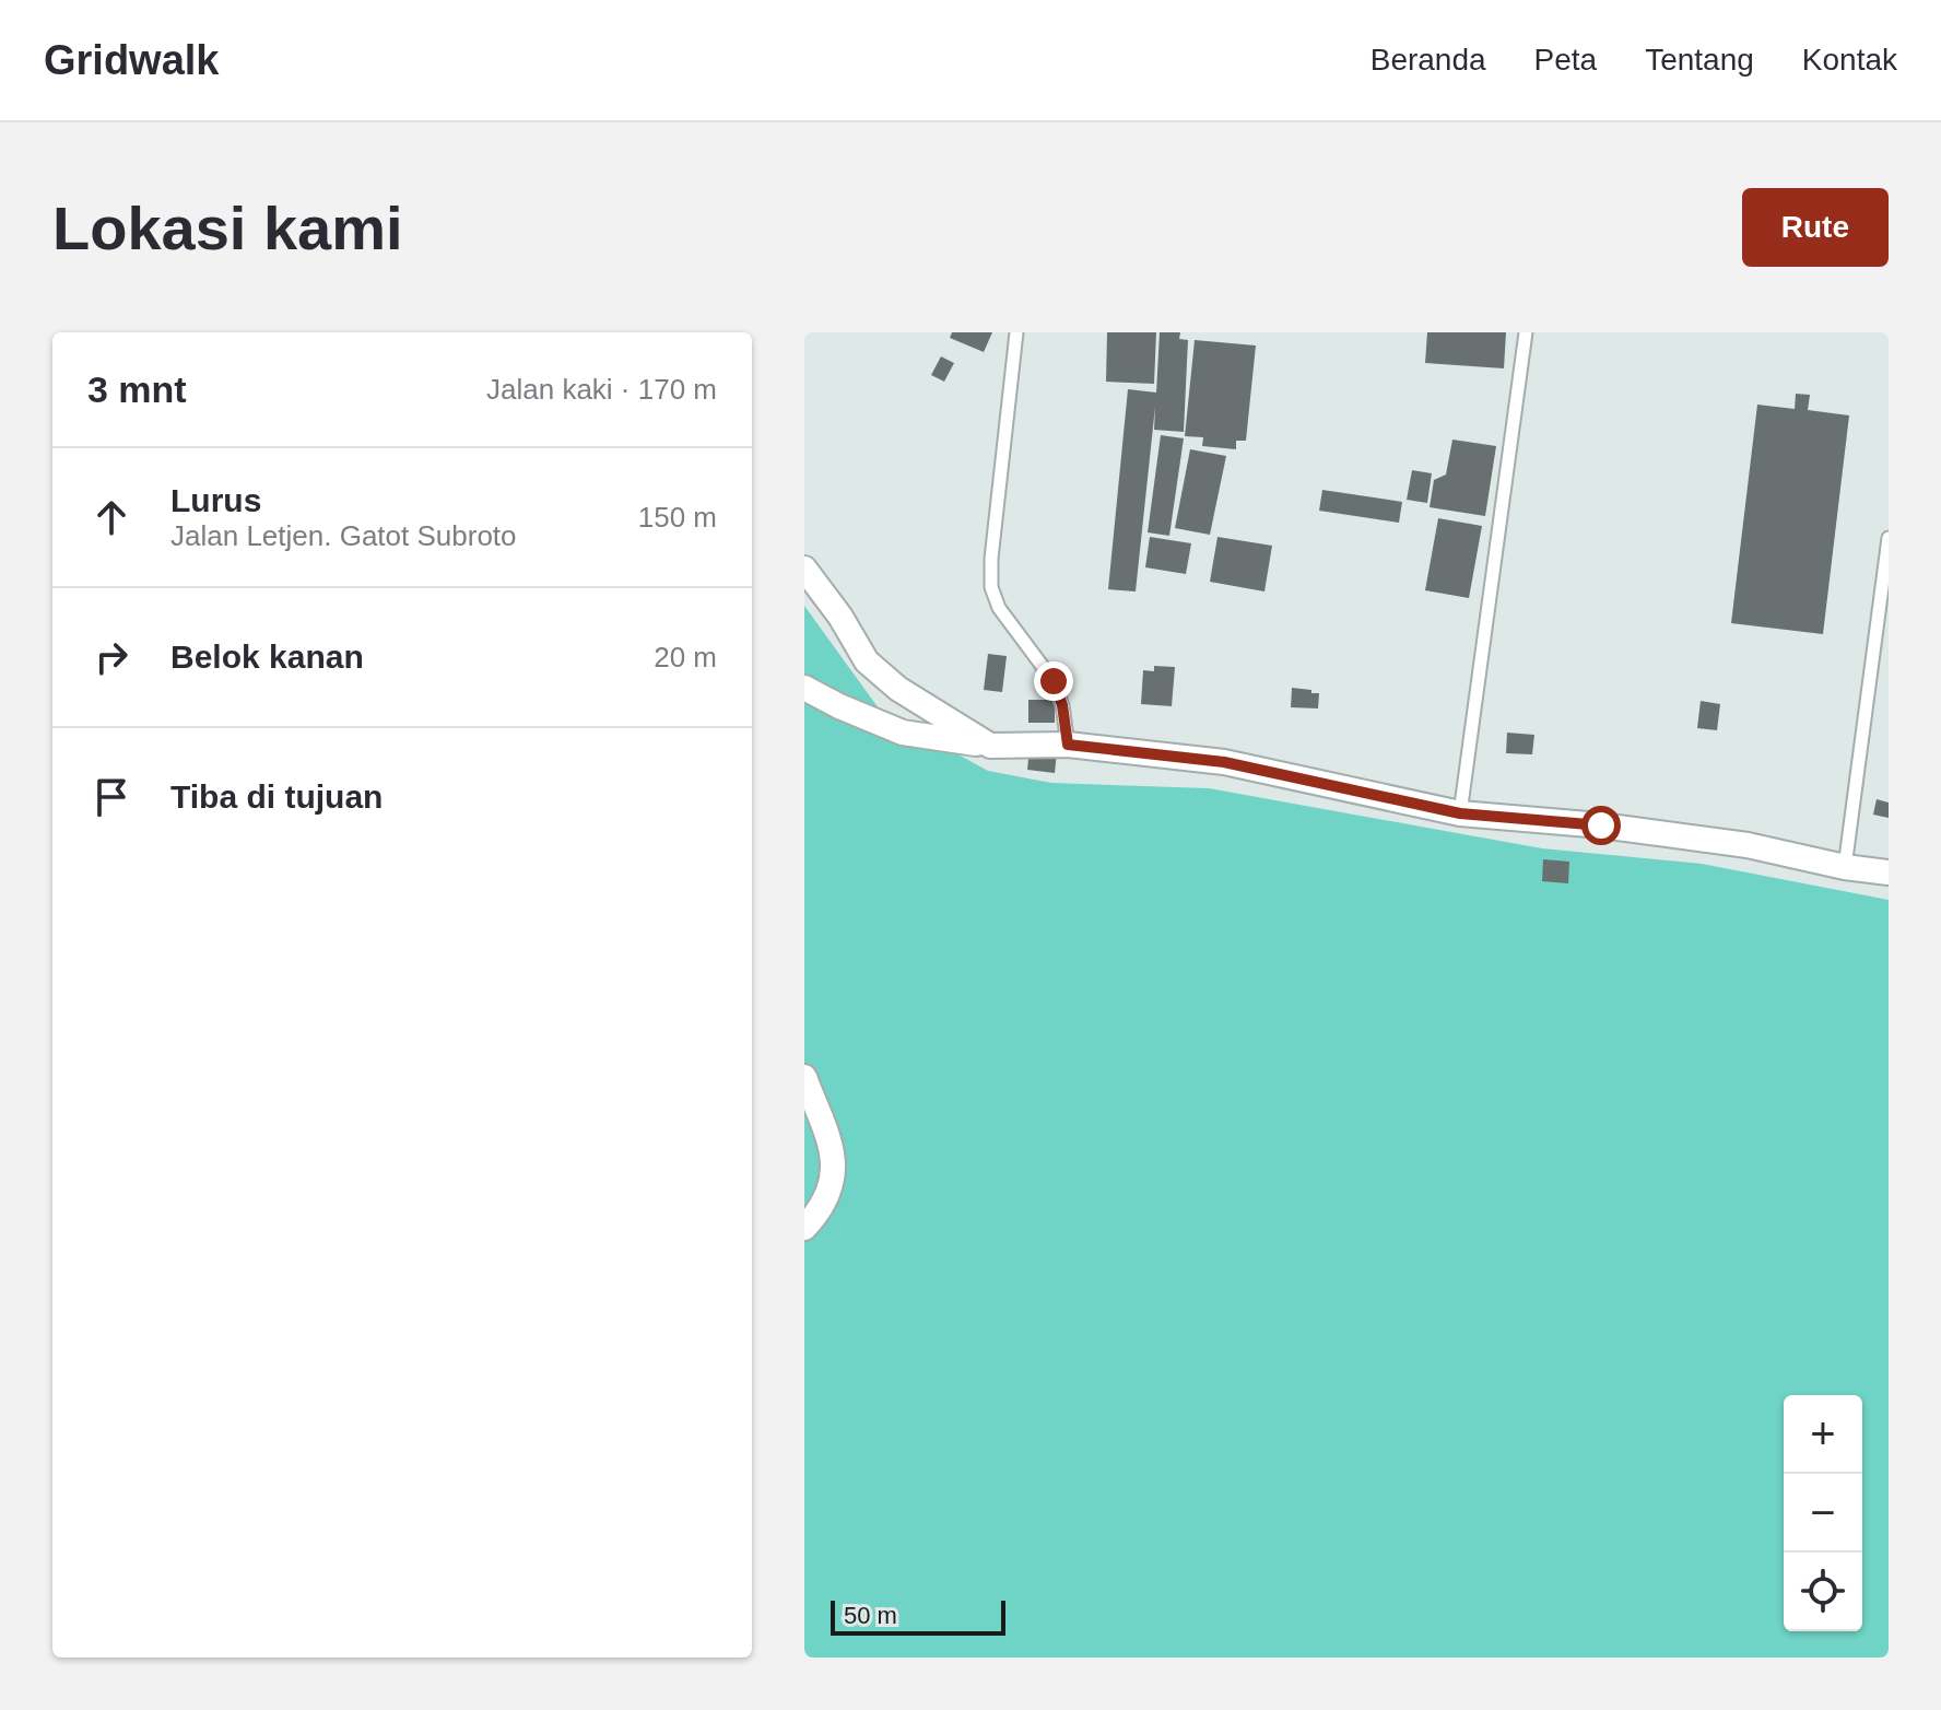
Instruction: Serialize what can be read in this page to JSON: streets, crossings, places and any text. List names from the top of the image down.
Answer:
{
  "scale_bar": "50 m",
  "page": {
    "header": "Gridwalk",
    "nav": [
      "Beranda",
      "Peta",
      "Tentang",
      "Kontak"
    ],
    "buttons": "Rute",
    "title": "Lokasi kami",
    "heading": ["3 mnt", "Jalan kaki · 170 m"],
    "list": [
      ["Lurus", "Jalan Letjen. Gatot Subroto", "150 m"],
      ["Belok kanan", "20 m"],
      "Tiba di tujuan"
    ],
    "map_buttons": ["+", "−"],
    "scale": "50 m"
  }
}
